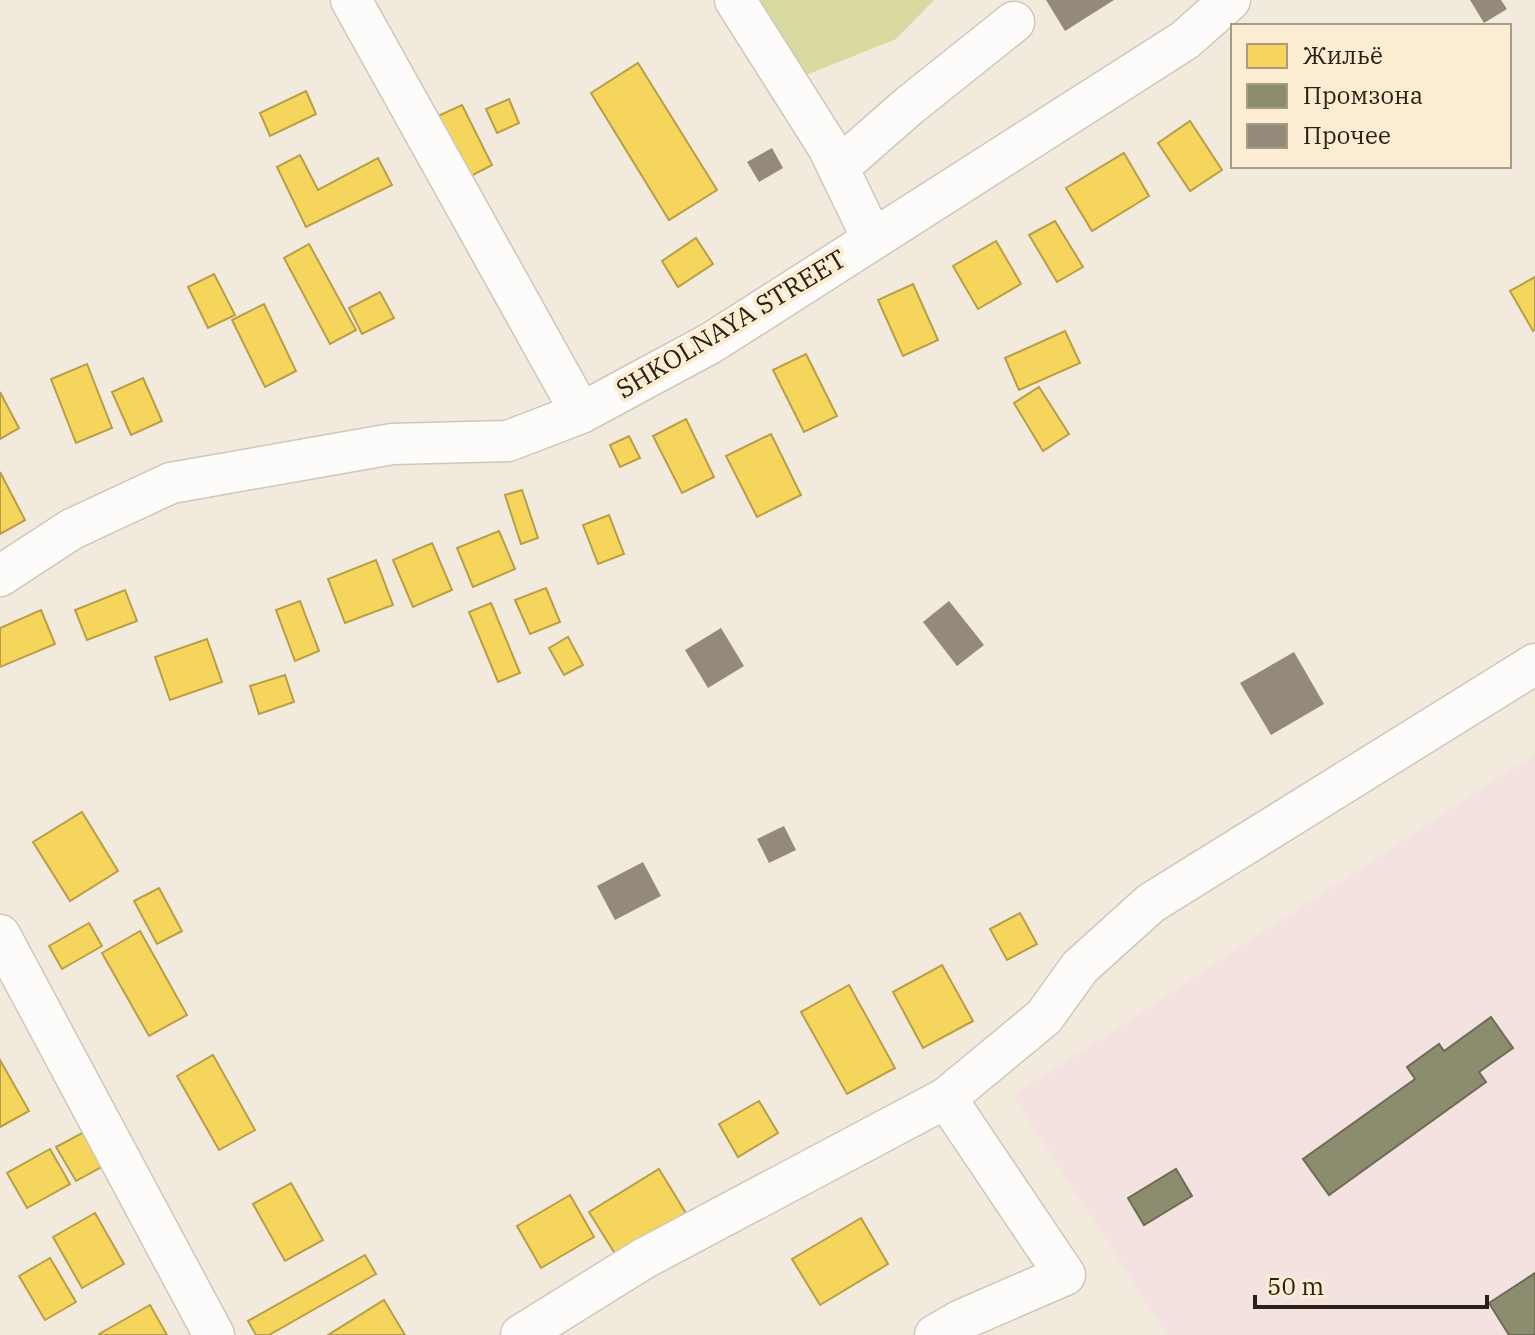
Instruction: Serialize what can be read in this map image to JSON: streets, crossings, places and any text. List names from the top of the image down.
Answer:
{
  "streets": {
    "street": ["SHKOLNAYA STREET"]
  },
  "legend": ["Жильё", "Промзона", "Прочее"],
  "scale_bar": "50 m"
}
